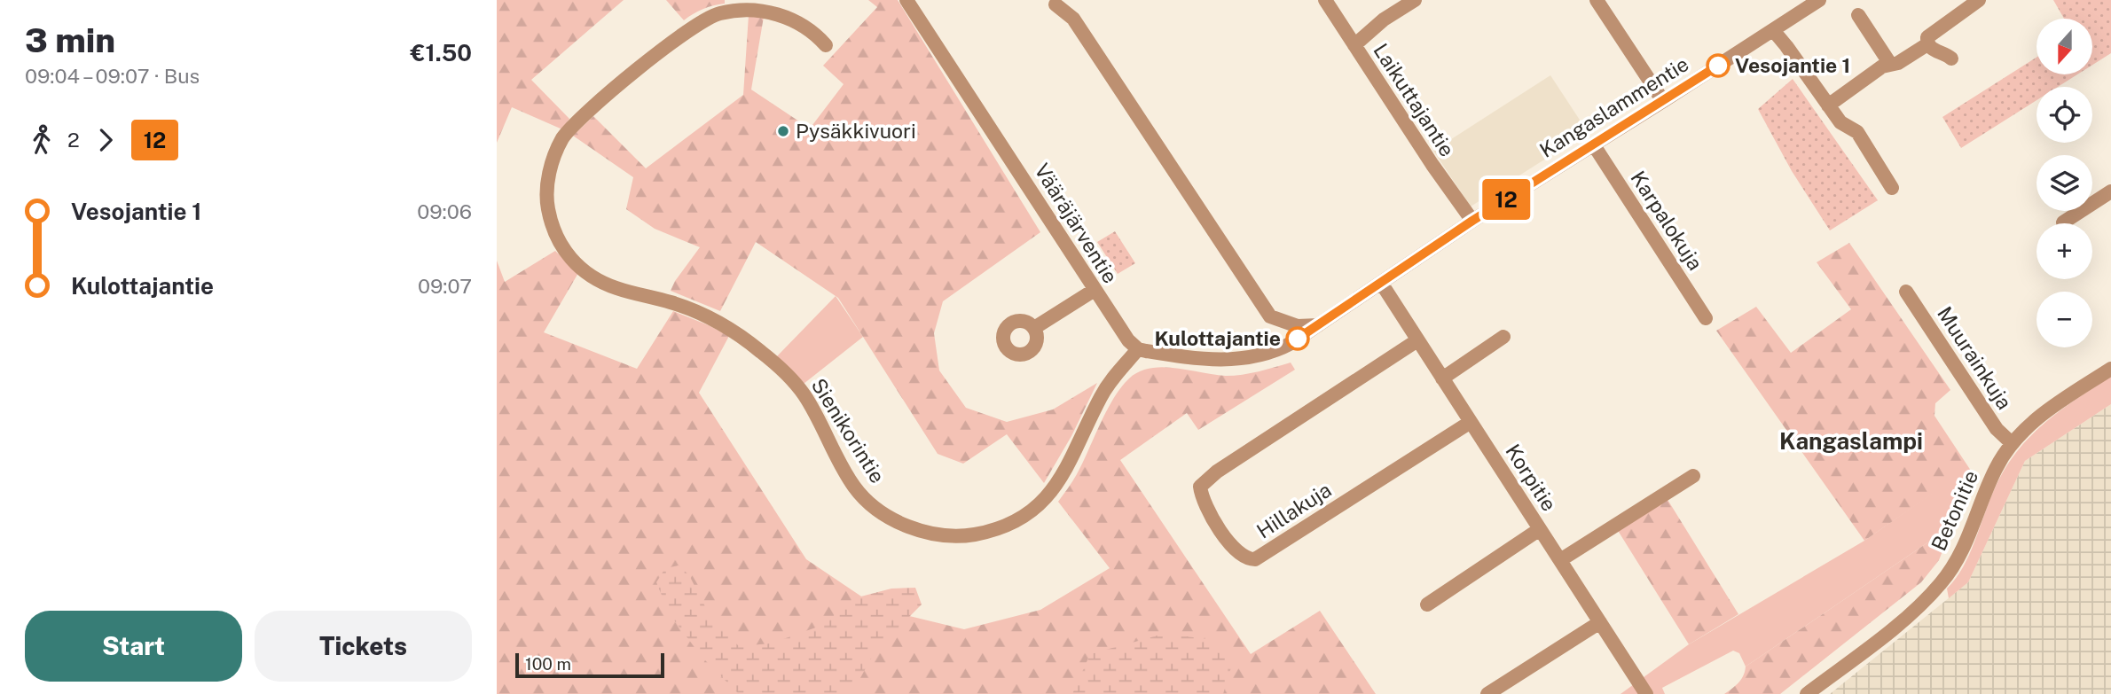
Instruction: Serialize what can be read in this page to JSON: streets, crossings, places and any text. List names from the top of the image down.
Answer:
{
  "streets": {
    "street": [
      "Laikuttajantie",
      "Kangaslammentie",
      "Karpalokuja",
      "Vääräjärventie",
      "Muurainkuja",
      "Sienikorintie",
      "Korpitie",
      "Hillakuja",
      "Betonitie"
    ]
  },
  "crossings": [
    ["Laikuttajantie", "Kangaslammentie"],
    ["Kangaslammentie", "Karpalokuja"],
    ["Kangaslammentie", "Vääräjärventie"],
    ["Kangaslammentie", "Sienikorintie"],
    ["Kangaslammentie", "Korpitie"],
    ["Vääräjärventie", "Sienikorintie"],
    ["Muurainkuja", "Betonitie"],
    ["Korpitie", "Hillakuja"]
  ],
  "districts": ["Kangaslampi"],
  "places": ["Vesojantie 1", "Pysäkkivuori", "Kulottajantie"],
  "lines": ["bus line 12"],
  "scale_bar": "100 m",
  "north": "bottom",
  "page": {
    "heading": ["3 min", "09:04 – 09:07 · Bus", "€1.50"],
    "on_map": "12",
    "map_buttons": ["+", "−"],
    "legs": ["2", "12"],
    "list": [
      {
        "name": "Vesojantie 1",
        "value": "09:06"
      },
      {
        "name": "Kulottajantie",
        "value": "09:07"
      }
    ],
    "buttons": ["Start", "Tickets"],
    "scale": "100 m"
  }
}
